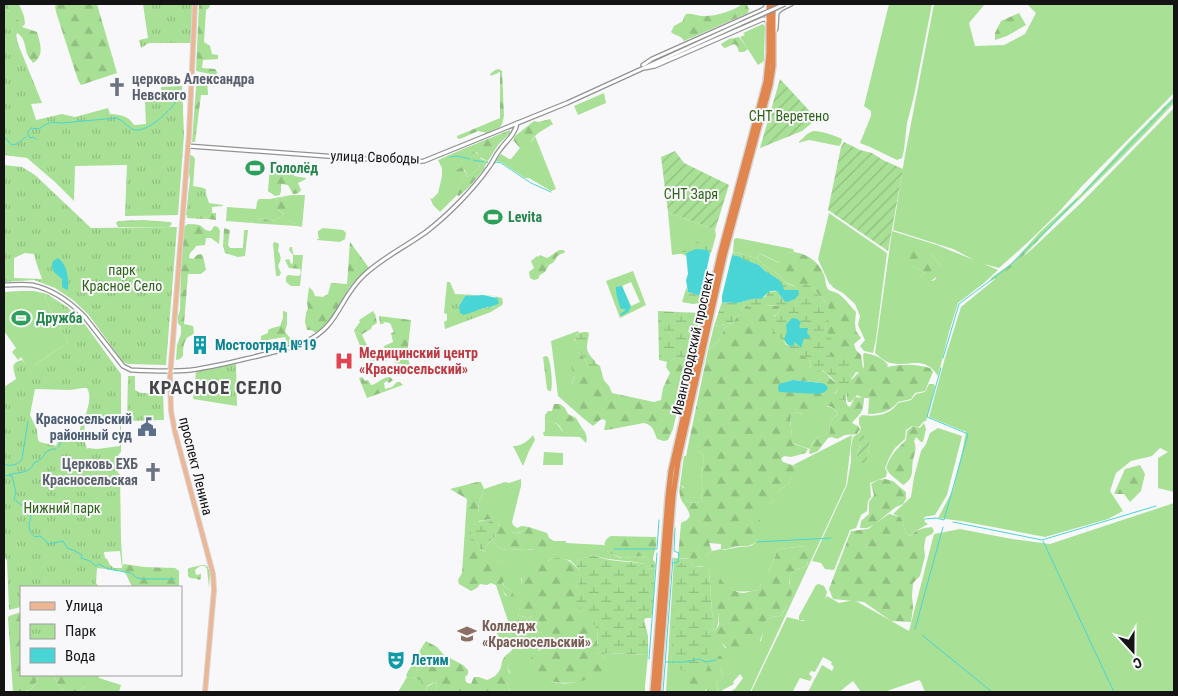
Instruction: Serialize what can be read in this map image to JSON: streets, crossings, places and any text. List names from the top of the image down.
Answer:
{
  "streets": {
    "highway": ["Ивангородский проспект"],
    "main road": ["улица Свободы", "проспект Ленина"]
  },
  "crossings": [
    ["улица Свободы", "Ивангородский проспект"],
    ["улица Свободы", "проспект Ленина"]
  ],
  "districts": ["КРАСНОЕ СЕЛО"],
  "parks": [
    "СНТ Веретено",
    "СНТ Заря",
    "парк Красное Село",
    "Нижний парк"
  ],
  "places": {
    "church": ["церковь Александра Невского", "Церковь ЕХБ Красносельская"],
    "sports": ["Гололёд", "Levita", "Дружба"],
    "building": ["Мостоотряд №19"],
    "hospital": ["Медицинский центр «Красносельский»"],
    "public building": ["Красносельский районный суд"],
    "school or university": ["Колледж «Красносельский»"],
    "theatre": ["Летим"]
  },
  "legend": ["Улица", "Парк", "Вода"],
  "north": "bottom"
}
